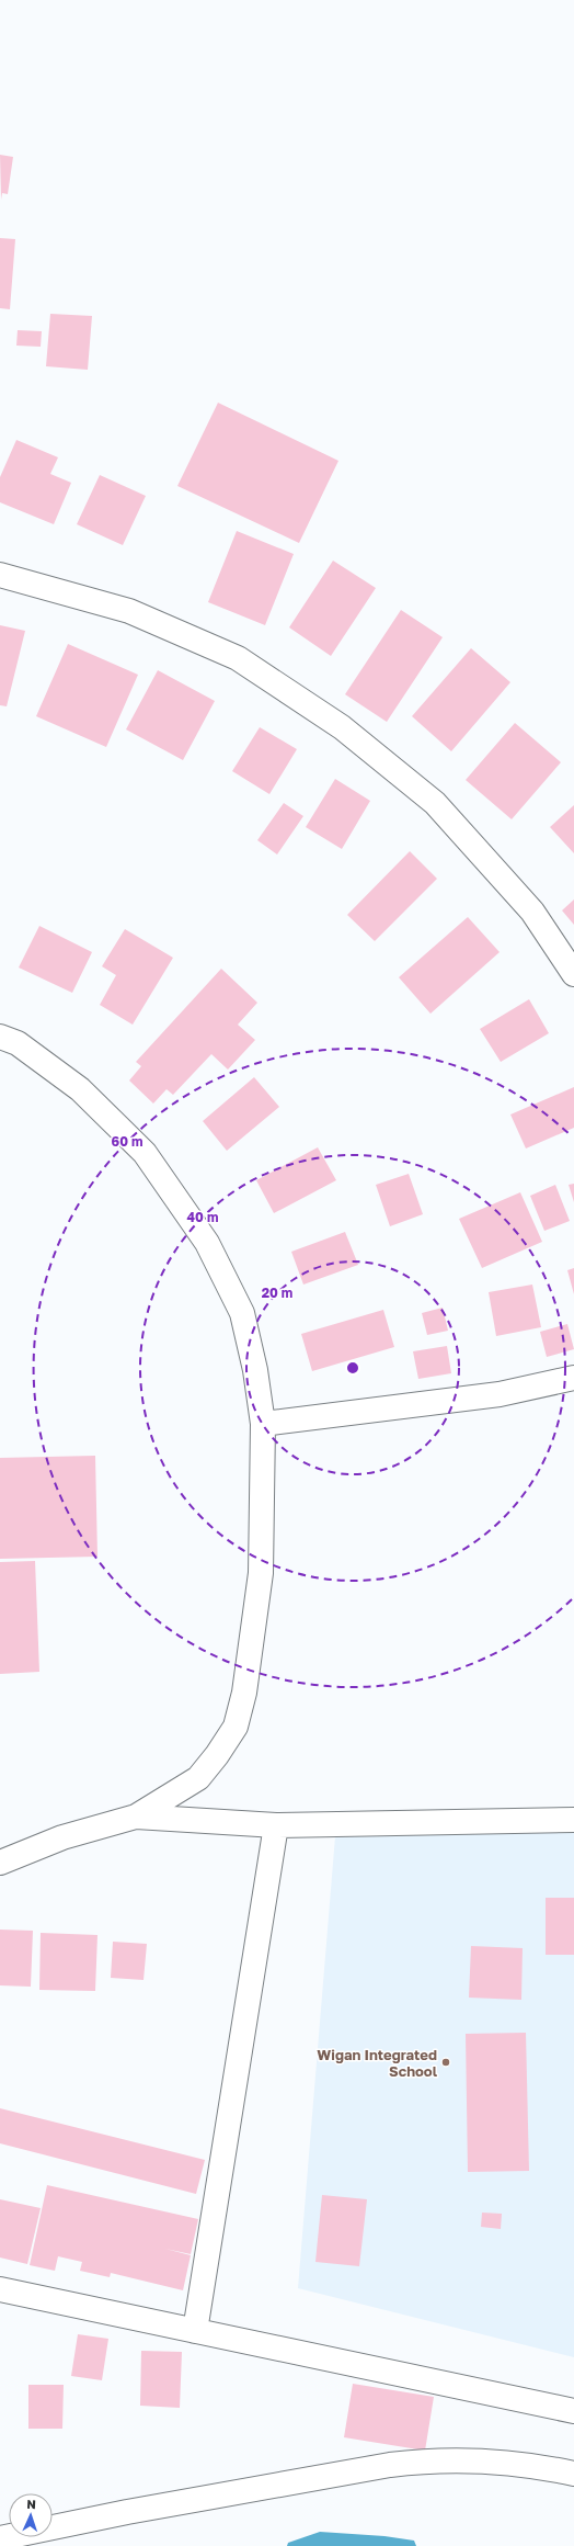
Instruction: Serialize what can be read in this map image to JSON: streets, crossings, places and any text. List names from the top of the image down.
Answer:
{
  "places": ["Wigan Integrated School"],
  "north": "top",
  "rings": ["60 m", "40 m", "20 m"]
}
